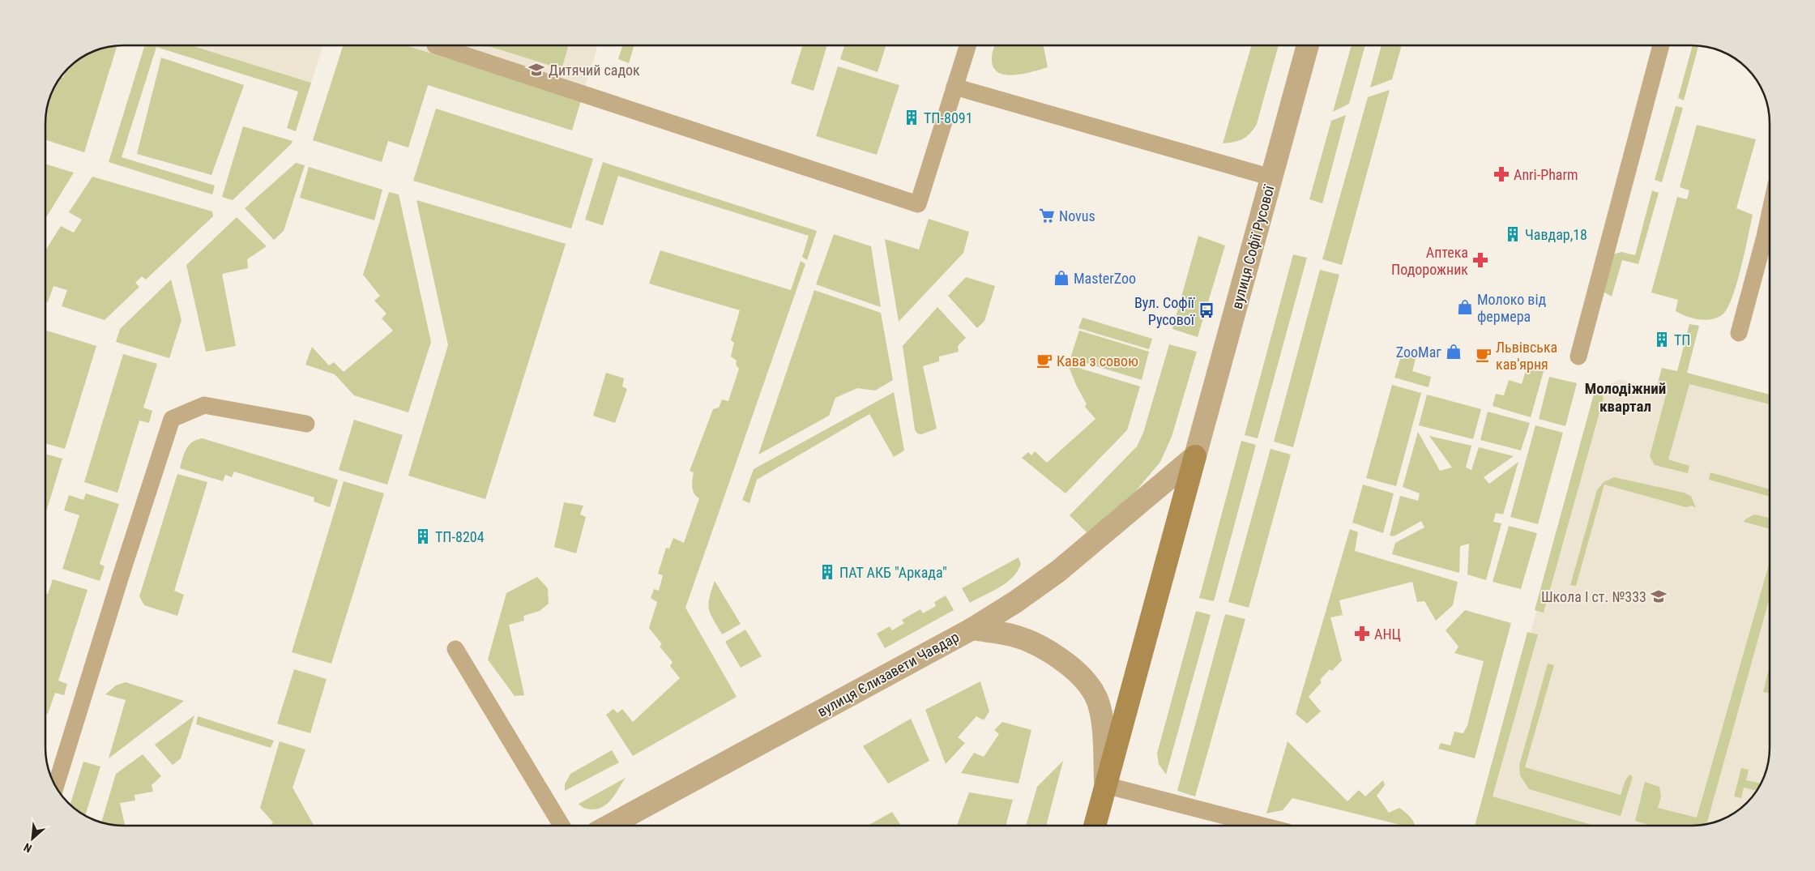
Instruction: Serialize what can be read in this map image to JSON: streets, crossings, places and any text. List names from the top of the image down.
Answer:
{
  "streets": {
    "street": ["вулиця Софії Русової", "вулиця Єлизавети Чавдар"]
  },
  "crossings": [
    ["вулиця Софії Русової", "вулиця Єлизавети Чавдар"]
  ],
  "districts": ["Молодіжний квартал"],
  "places": {
    "school or university": ["Дитячий садок", "Школа І ст. №333"],
    "building": [
      "ТП-8091",
      "Чавдар,18",
      "ТП",
      "ТП-8204",
      "ПАТ АКБ \"Аркада\""
    ],
    "pharmacy": ["Anri-Pharm", "Аптека Подорожник", "АНЦ"],
    "supermarket": ["Novus"],
    "shop": ["MasterZoo", "Молоко від фермера", "ZooМаг"],
    "bus stop": ["Вул. Софії Русової"],
    "cafe": ["Львівська кав'ярня", "Кава з совою"]
  },
  "north": "bottom left"
}
